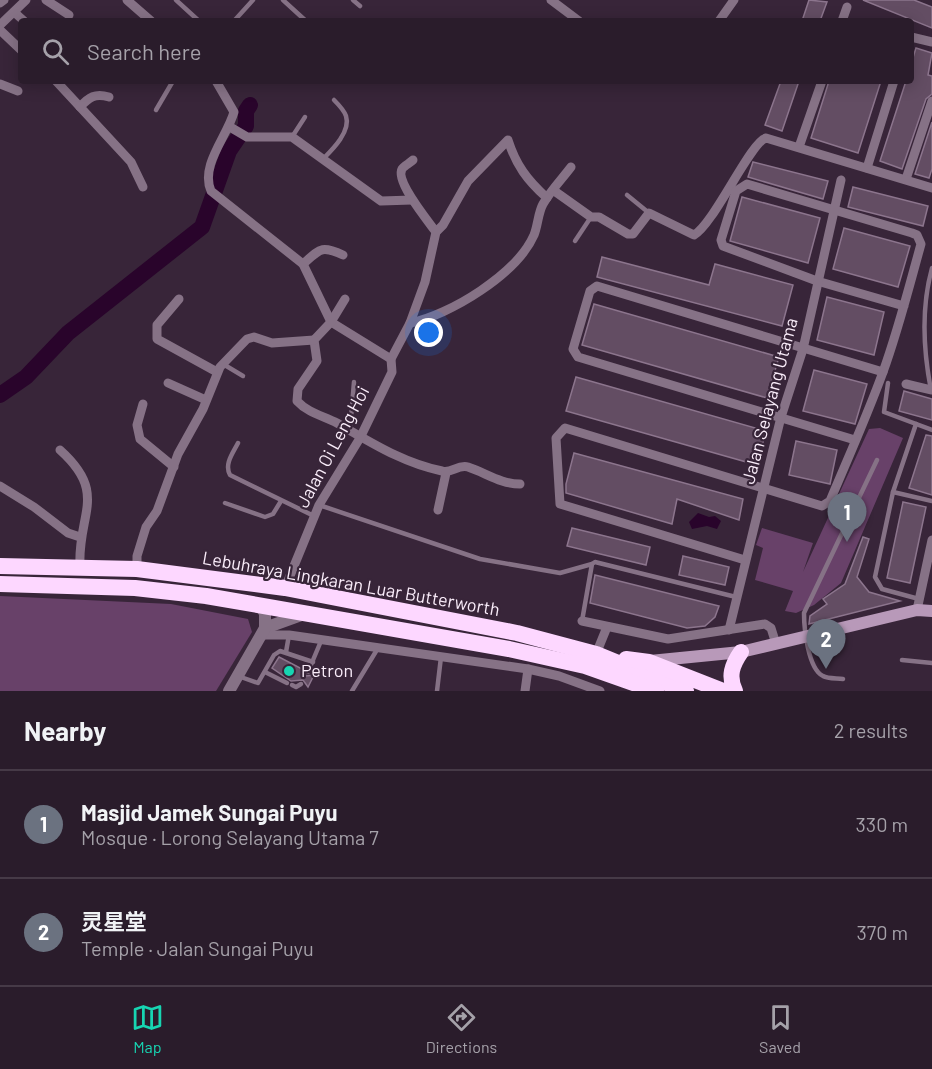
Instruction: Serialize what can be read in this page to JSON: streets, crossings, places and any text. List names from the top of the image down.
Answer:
{
  "streets": {
    "highway": ["Lebuhraya Lingkaran Luar Butterworth"],
    "street": ["Jalan Selayang Utama", "Jalan Oi Leng Hoi"]
  },
  "crossings": [
    ["Jalan Oi Leng Hoi", "Lebuhraya Lingkaran Luar Butterworth"]
  ],
  "places": ["Petron"],
  "page": {
    "search": "Search here",
    "pins": ["1", "2"],
    "heading": ["Nearby", "2 results"],
    "list": [
      {
        "mark": "1",
        "name": "Masjid Jamek Sungai Puyu",
        "note": "Mosque · Lorong Selayang Utama 7",
        "value": "330 m"
      },
      {
        "mark": "2",
        "name": "灵星堂",
        "note": "Temple · Jalan Sungai Puyu",
        "value": "370 m"
      }
    ],
    "nav": ["Map", "Directions", "Saved"]
  }
}
